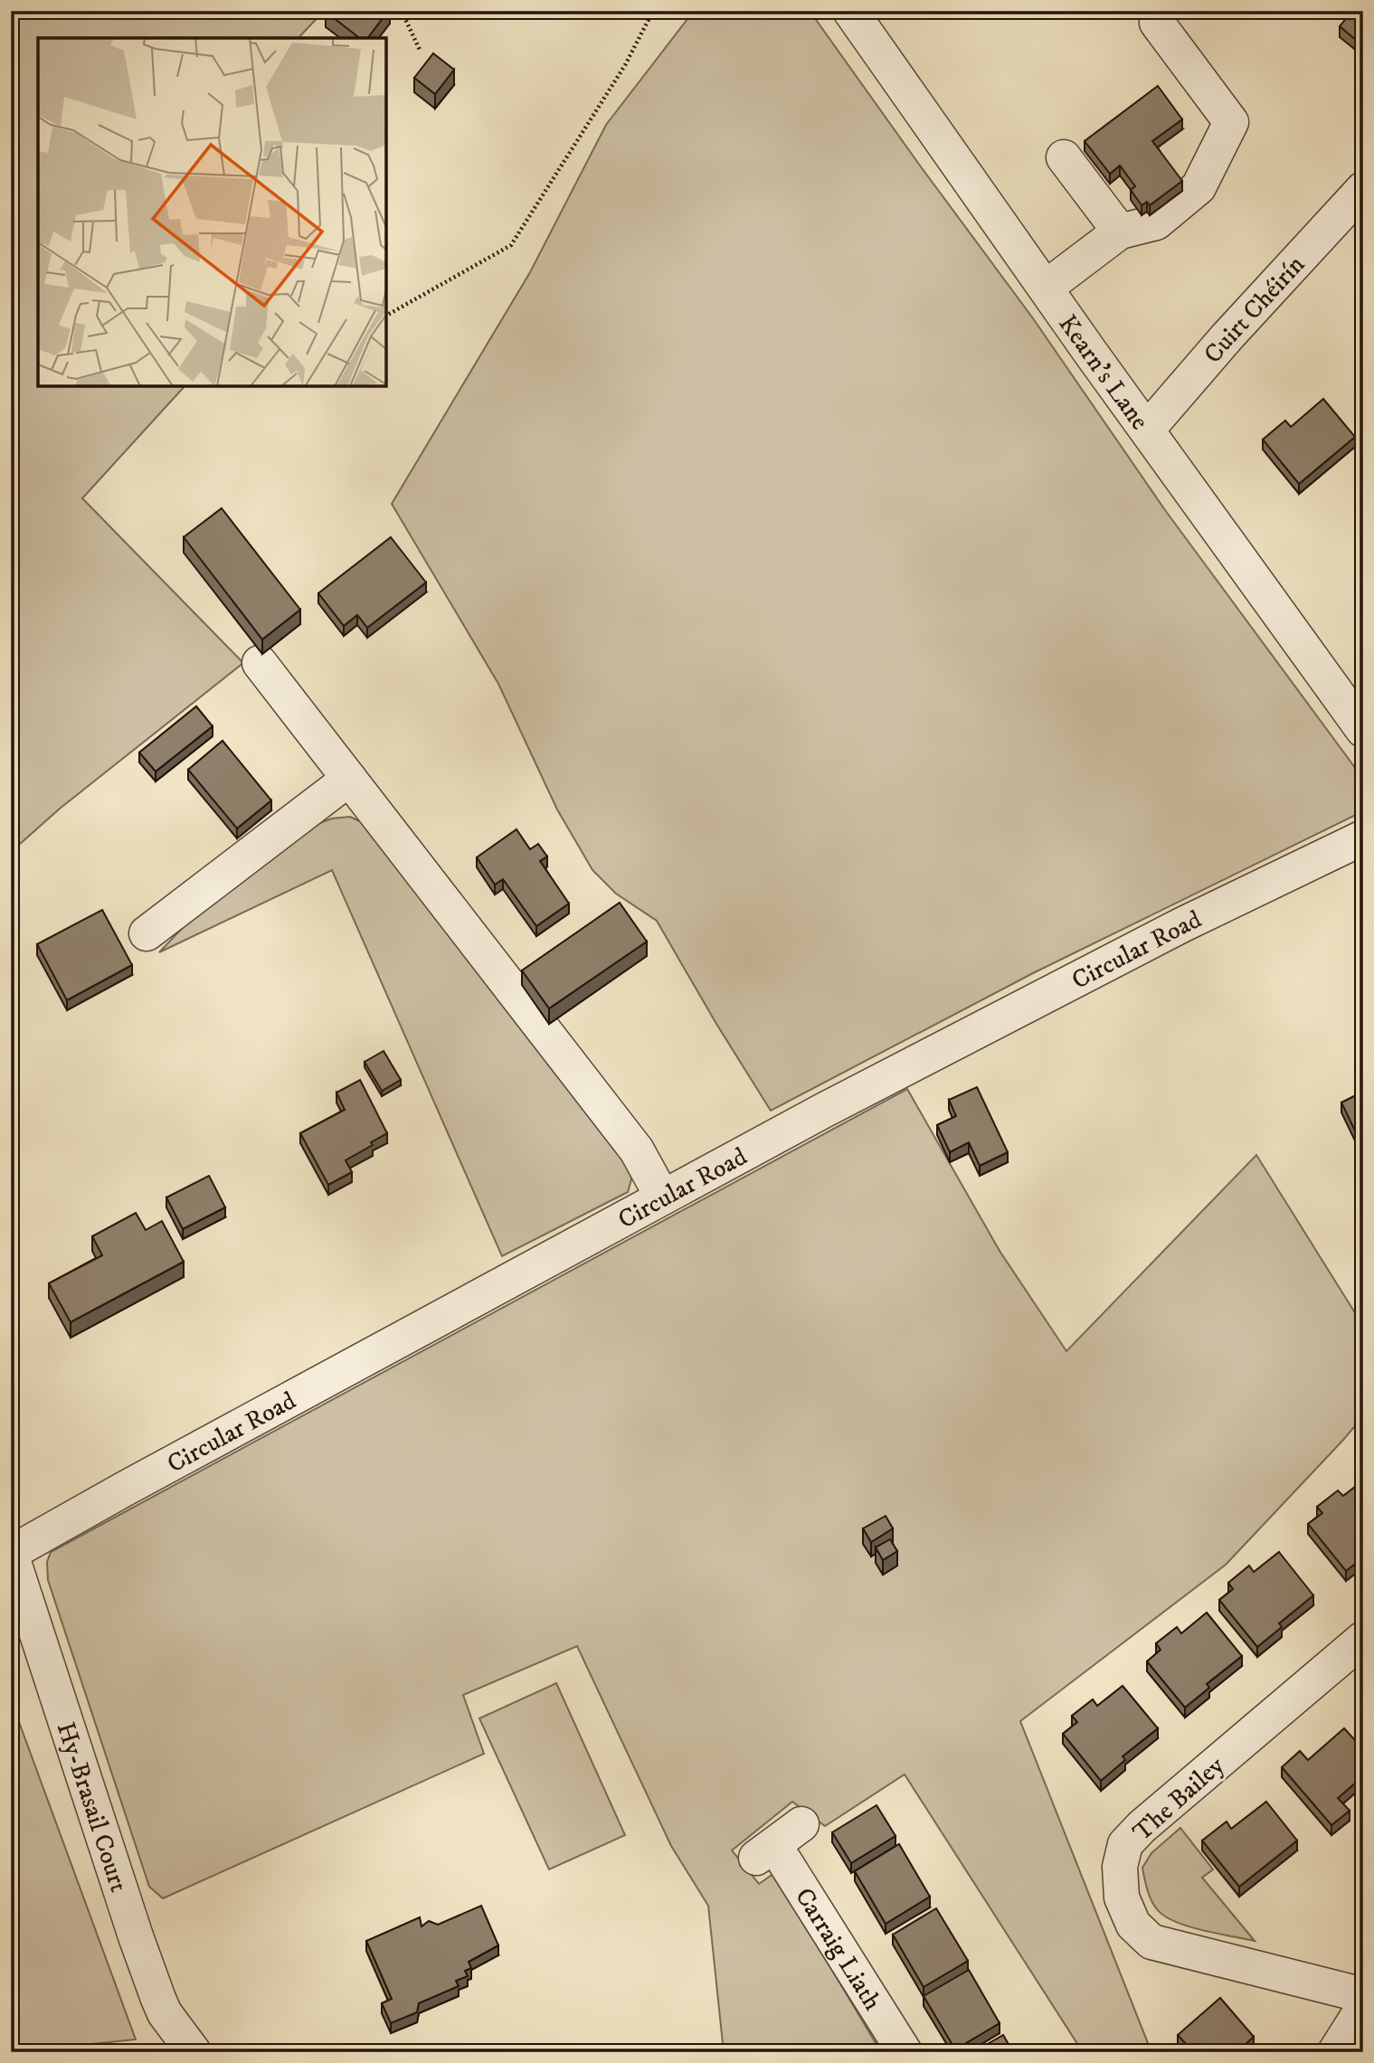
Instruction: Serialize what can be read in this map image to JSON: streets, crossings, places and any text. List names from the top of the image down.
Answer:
{
  "streets": {
    "street": [
      "Cuirt Chéirín",
      "Kearn's Lane",
      "Circular Road",
      "The Bailey",
      "Hy-Brasail Court",
      "Carraig Liath"
    ]
  },
  "crossings": [
    ["Cuirt Chéirín", "Kearn's Lane"],
    ["Circular Road", "Hy-Brasail Court"]
  ]
}
